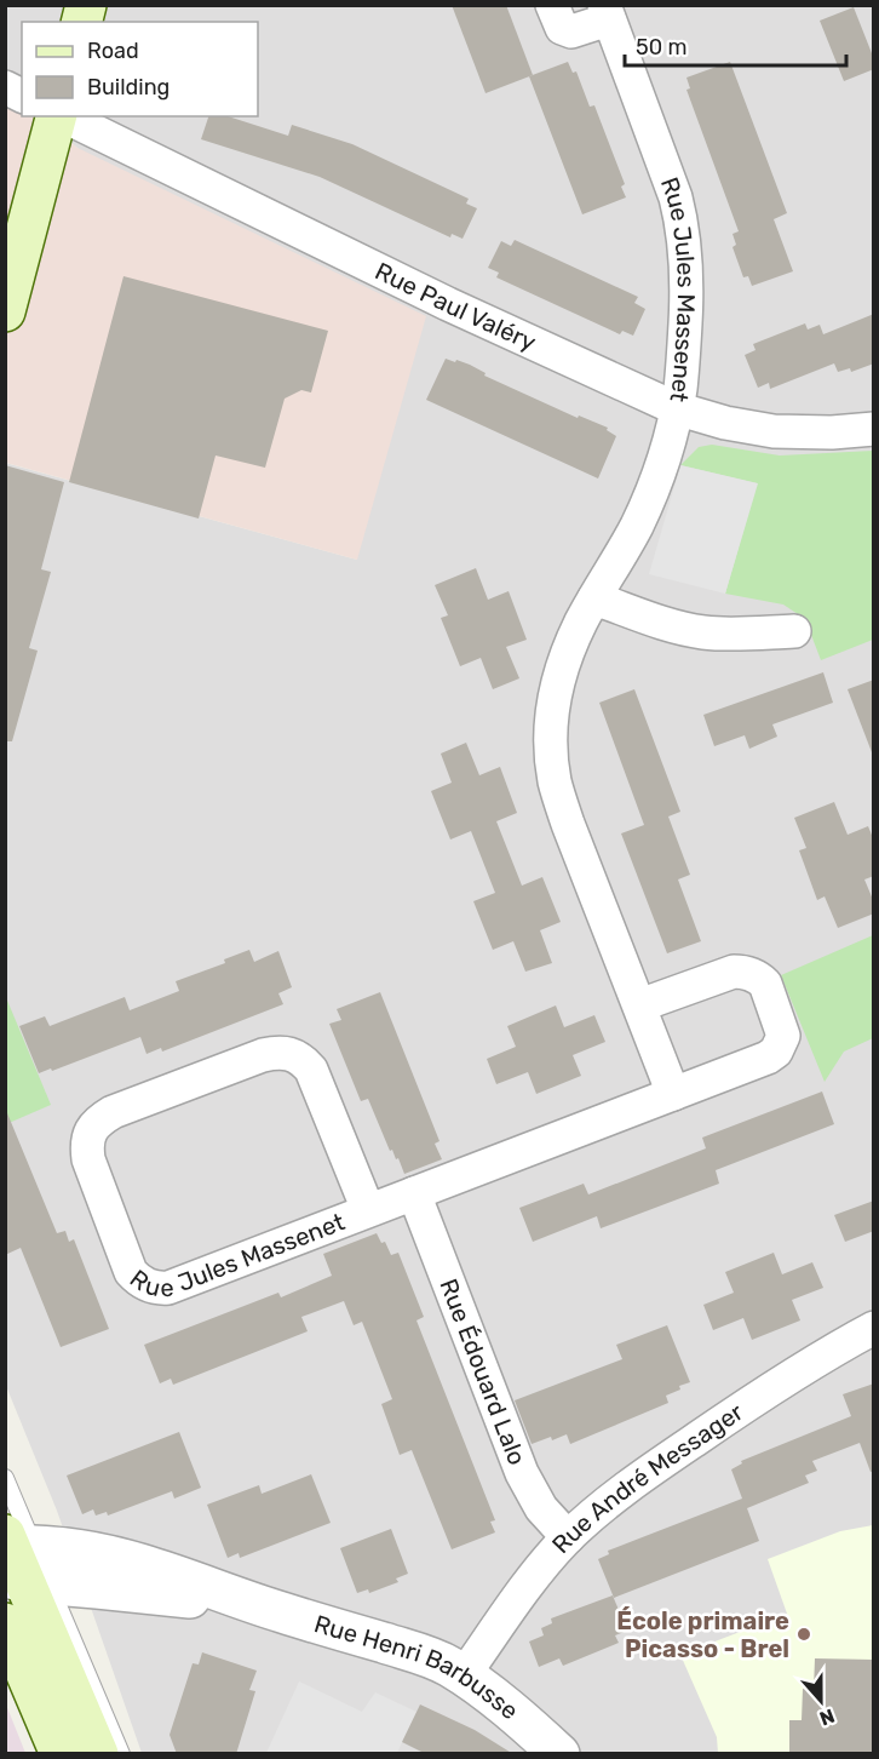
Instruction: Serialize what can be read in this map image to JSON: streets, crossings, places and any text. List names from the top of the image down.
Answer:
{
  "streets": {
    "street": [
      "Rue Jules Massenet",
      "Rue Paul Valéry",
      "Rue Édouard Lalo",
      "Rue André Messager",
      "Rue Henri Barbusse"
    ]
  },
  "crossings": [
    ["Rue Jules Massenet", "Rue Paul Valéry"],
    ["Rue Jules Massenet", "Rue Édouard Lalo"],
    ["Rue Édouard Lalo", "Rue André Messager"],
    ["Rue André Messager", "Rue Henri Barbusse"]
  ],
  "places": ["École primaire Picasso - Brel"],
  "legend": ["Road", "Building"],
  "scale_bar": "50 m",
  "north": "bottom"
}
